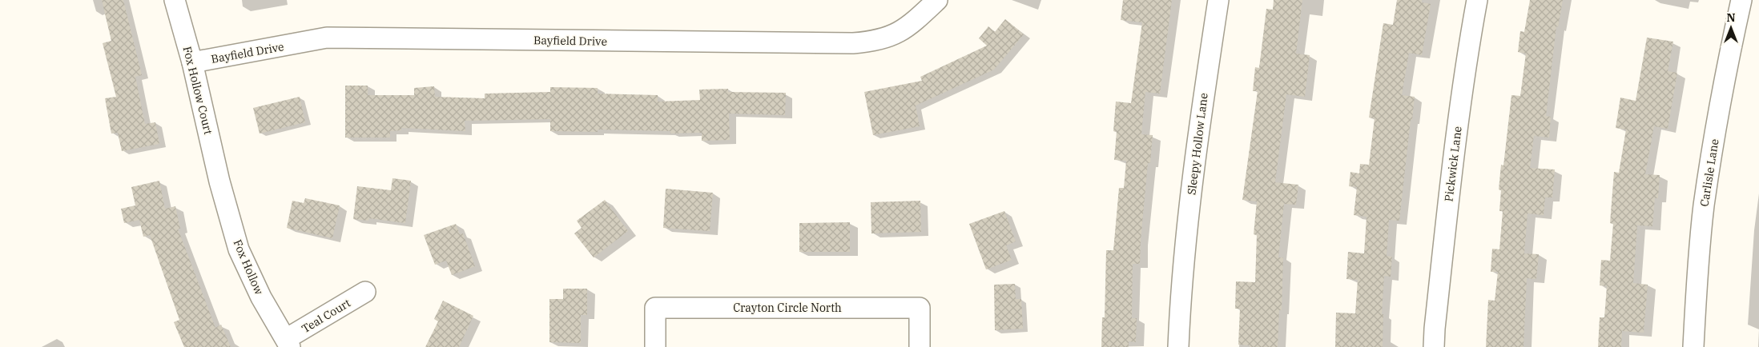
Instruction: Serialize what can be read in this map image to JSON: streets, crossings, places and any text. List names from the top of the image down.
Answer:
{
  "streets": {
    "street": [
      "Bayfield Drive",
      "Fox Hollow Court",
      "Sleepy Hollow Lane",
      "Pickwick Lane",
      "Carlisle Lane",
      "Fox Hollow",
      "Crayton Circle North",
      "Teal Court"
    ]
  },
  "crossings": [
    ["Bayfield Drive", "Fox Hollow Court"],
    ["Fox Hollow Court", "Fox Hollow"],
    ["Fox Hollow", "Teal Court"]
  ],
  "north": "top"
}
